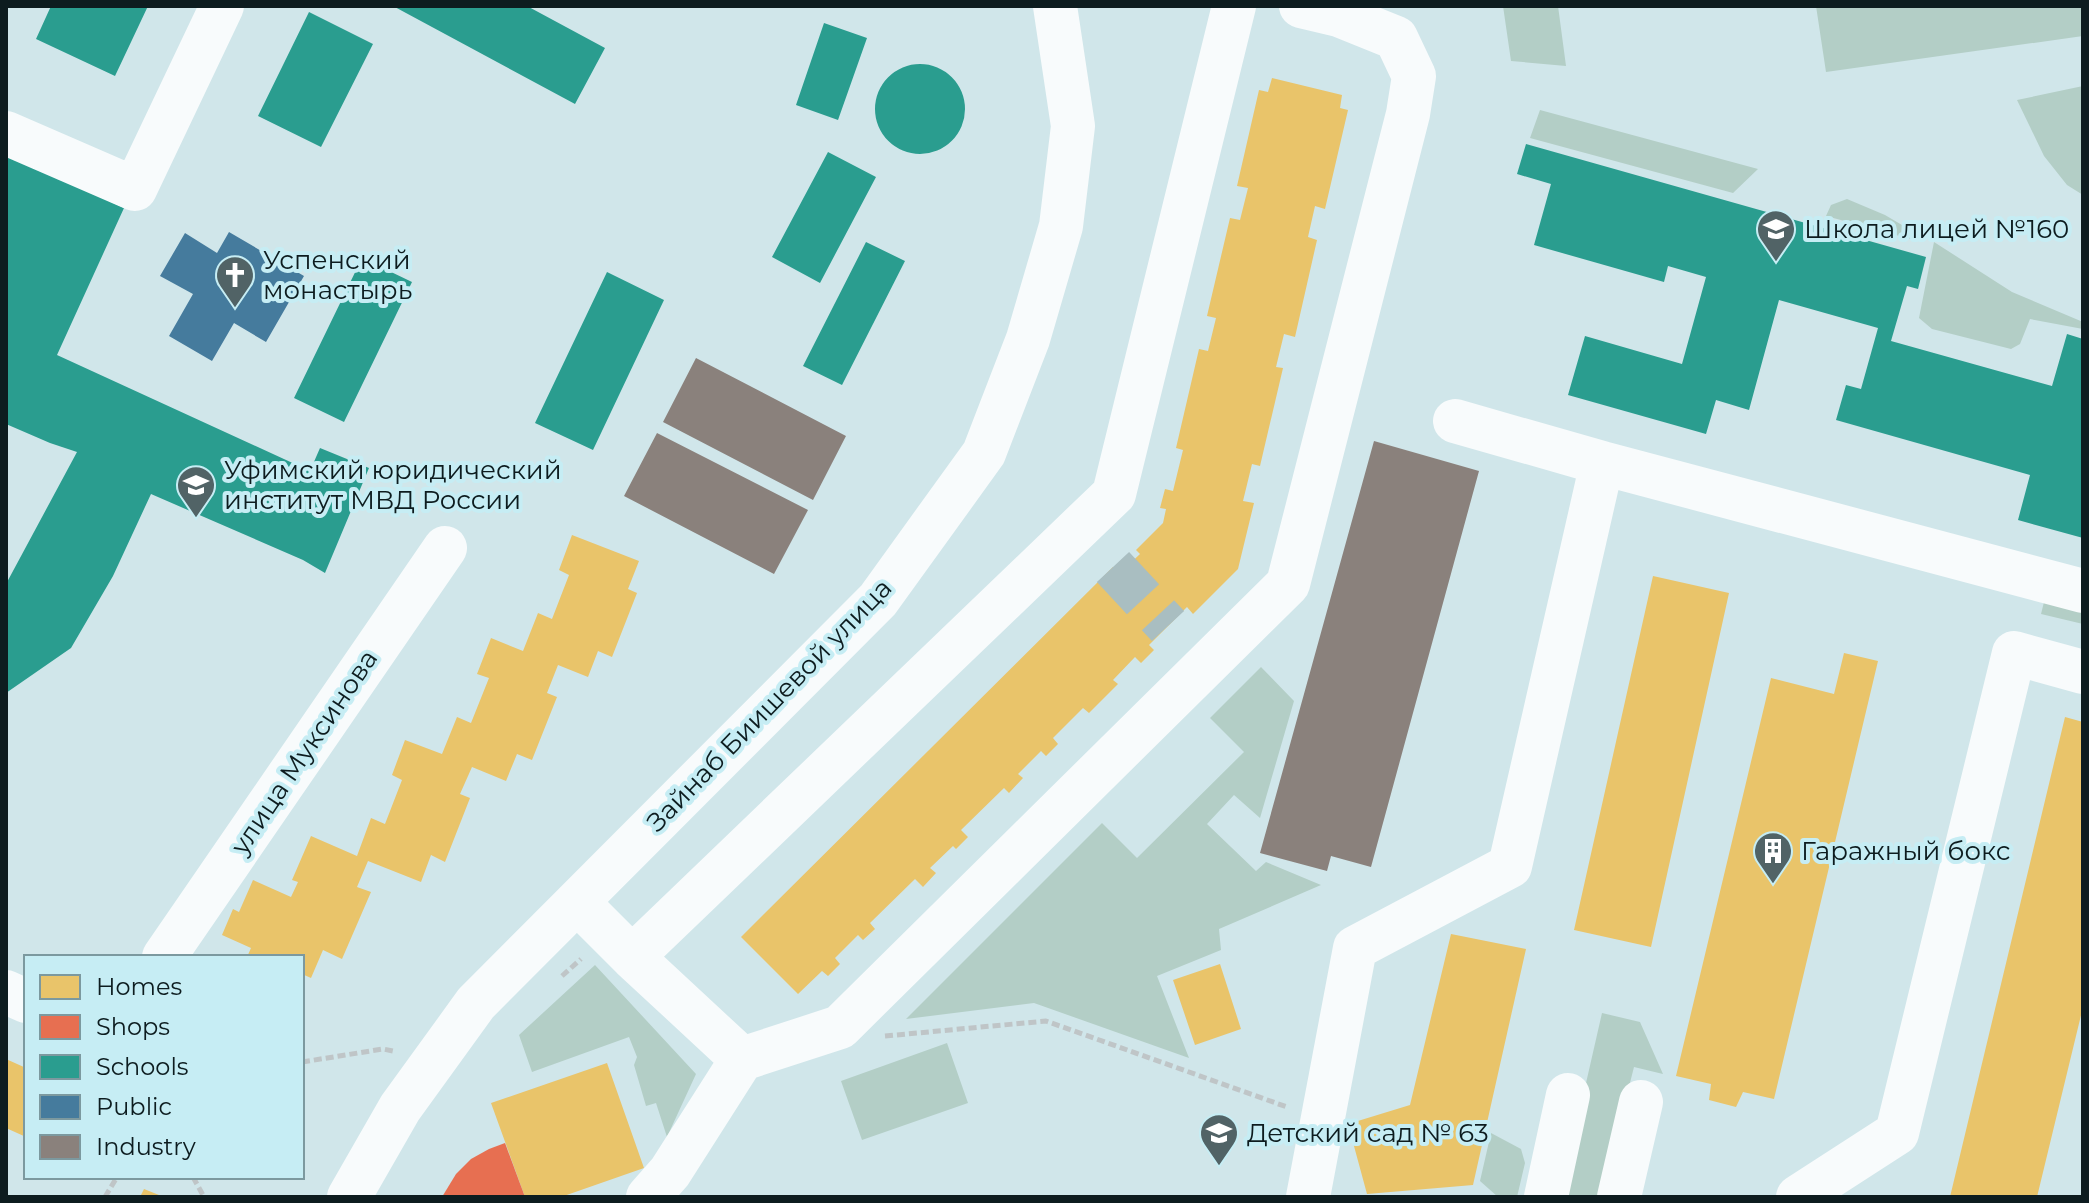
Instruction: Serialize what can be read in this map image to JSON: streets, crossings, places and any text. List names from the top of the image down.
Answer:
{
  "streets": {
    "street": ["Зайнаб Биишевой улица", "улица Муксинова"]
  },
  "places": {
    "school or university": ["Школа лицей №160", "Уфимский юридический институт МВД России", "Детский сад № 63"],
    "church": ["Успенский монастырь"],
    "building": ["Гаражный бокс"]
  },
  "legend": [
    "Homes",
    "Shops",
    "Schools",
    "Public",
    "Industry"
  ]
}
